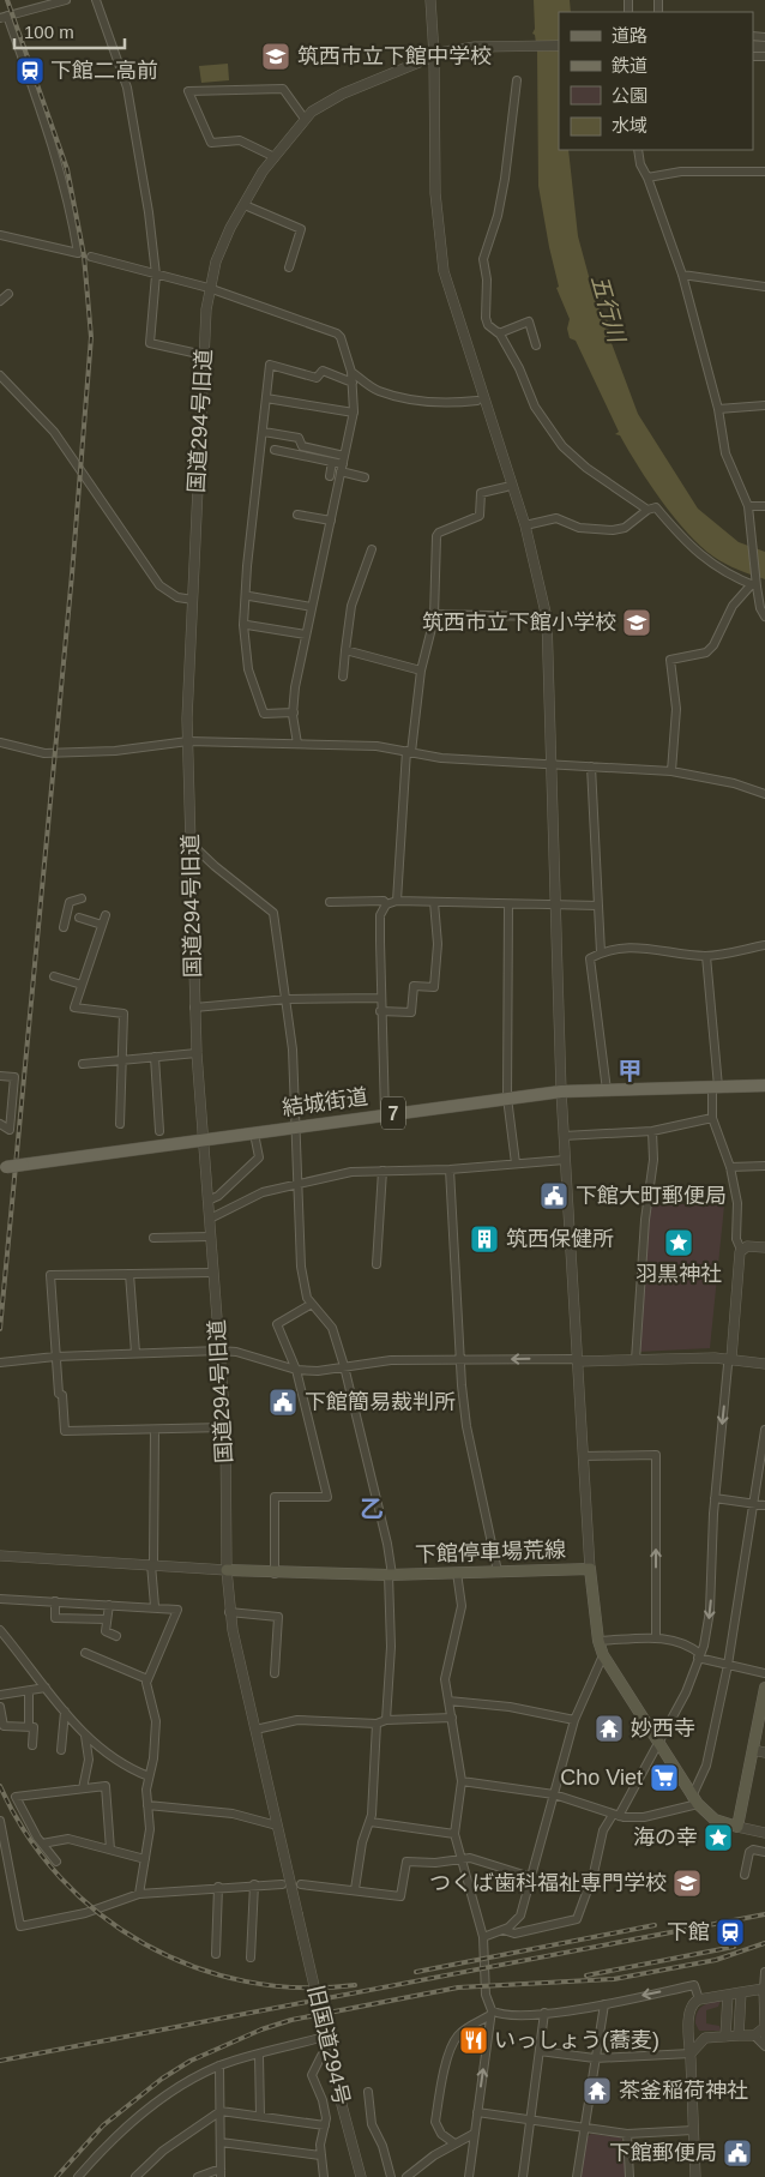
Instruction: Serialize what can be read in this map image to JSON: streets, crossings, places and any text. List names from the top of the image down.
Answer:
{
  "streets": {
    "main road": ["結城街道", "7", "下館停車場荒線"],
    "street": ["国道294号旧道", "旧国道294号"]
  },
  "crossings": [
    ["国道294号旧道", "結城街道"],
    ["国道294号旧道", "下館停車場荒線"],
    ["国道294号旧道", "旧国道294号"]
  ],
  "districts": ["甲", "乙"],
  "water": ["五行川"],
  "places": {
    "school or university": ["筑西市立下館中学校", "筑西市立下館小学校", "つくば歯科福祉専門学校"],
    "station": ["下館二高前", "下館"],
    "public building": ["下館大町郵便局", "下館簡易裁判所", "下館郵便局"],
    "building": ["筑西保健所"],
    "place": ["羽黒神社", "海の幸"],
    "temple": ["妙西寺", "茶釜稲荷神社"],
    "supermarket": ["Cho Viet"],
    "restaurant": ["いっしょう(蕎麦)"]
  },
  "legend": [
    "道路",
    "鉄道",
    "公園",
    "水域"
  ],
  "scale_bar": "100 m"
}
